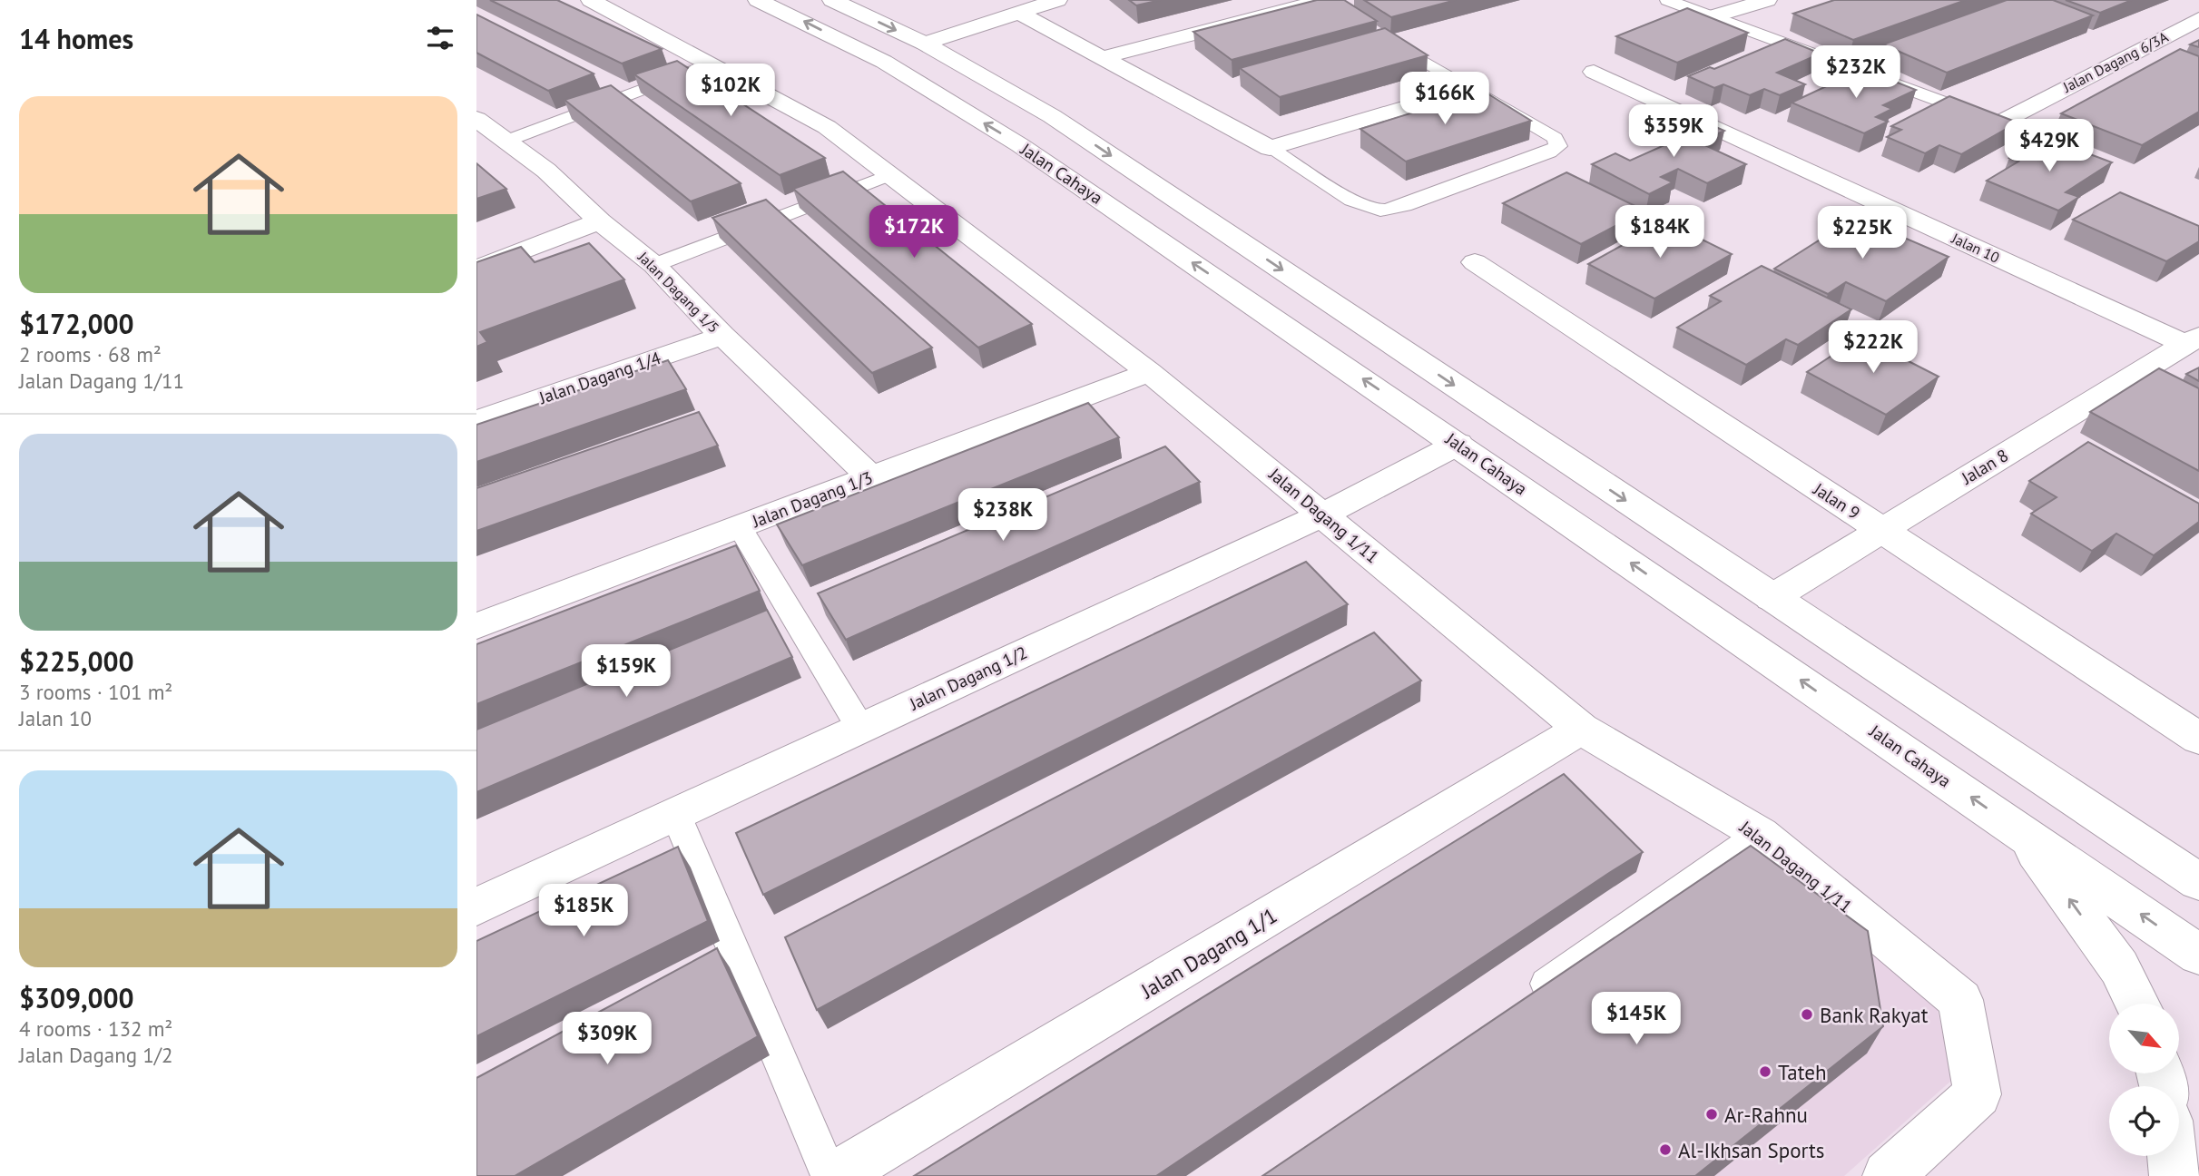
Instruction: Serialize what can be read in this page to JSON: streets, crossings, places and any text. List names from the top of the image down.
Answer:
{
  "streets": {
    "street": [
      "Jalan Dagang 6/3A",
      "Jalan Cahaya",
      "Jalan 10",
      "Jalan Dagang 1/5",
      "Jalan Dagang 1/4",
      "Jalan 8",
      "Jalan Dagang 1/3",
      "Jalan 9",
      "Jalan Dagang 1/11",
      "Jalan Dagang 1/2",
      "Jalan Dagang 1/1"
    ]
  },
  "crossings": [
    ["Jalan Cahaya", "Jalan Dagang 1/2"],
    ["Jalan 10", "Jalan 8"],
    ["Jalan Dagang 1/5", "Jalan Dagang 1/4"],
    ["Jalan Dagang 1/5", "Jalan Dagang 1/3"],
    ["Jalan 8", "Jalan 9"],
    ["Jalan Dagang 1/3", "Jalan Dagang 1/11"],
    ["Jalan Dagang 1/11", "Jalan Dagang 1/2"],
    ["Jalan Dagang 1/11", "Jalan Dagang 1/1"]
  ],
  "places": [
    "Bank Rakyat",
    "Tateh",
    "Ar-Rahnu",
    "Al-Ikhsan Sports"
  ],
  "north": "bottom right",
  "page": {
    "heading": "14 homes",
    "price": [
      "$232K",
      "$102K",
      "$166K",
      "$359K",
      "$429K",
      "$172K",
      "$184K",
      "$225K",
      "$222K",
      "$238K",
      "$159K",
      "$185K",
      "$145K",
      "$309K"
    ],
    "list": [
      {
        "name": "$172,000",
        "note": "2 rooms · 68 m² · Jalan Dagang 1/11"
      },
      {
        "name": "$225,000",
        "note": "3 rooms · 101 m² · Jalan 10"
      },
      {
        "name": "$309,000",
        "note": "4 rooms · 132 m² · Jalan Dagang 1/2"
      }
    ]
  }
}
